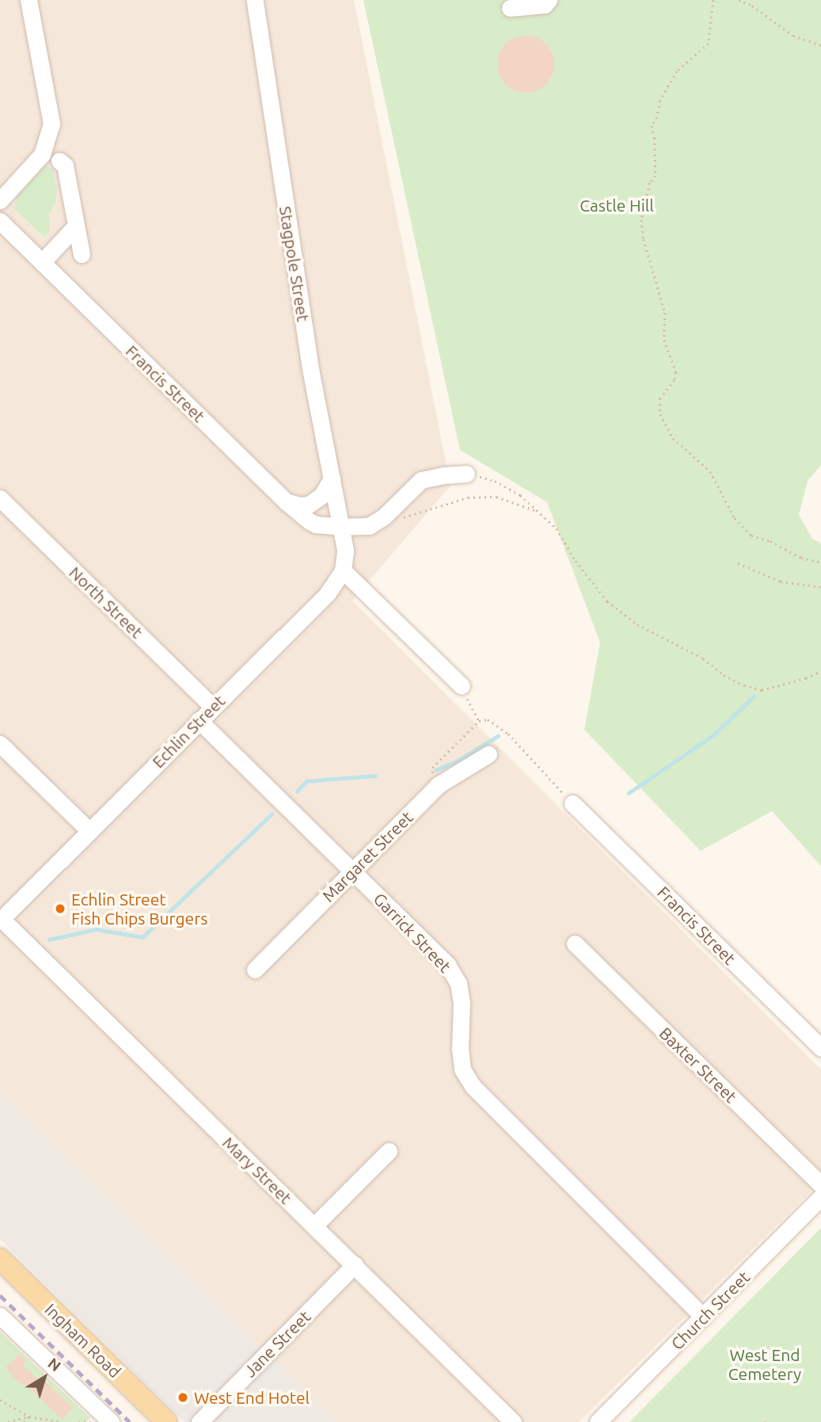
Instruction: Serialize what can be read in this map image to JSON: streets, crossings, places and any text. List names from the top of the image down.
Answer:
{
  "streets": {
    "main road": ["Ingham Road"],
    "street": [
      "Stagpole Street",
      "Francis Street",
      "North Street",
      "Echlin Street",
      "Margaret Street",
      "Garrick Street",
      "Baxter Street",
      "Mary Street",
      "Church Street",
      "Jane Street"
    ]
  },
  "crossings": [
    ["Stagpole Street", "Francis Street"],
    ["North Street", "Echlin Street"],
    ["Echlin Street", "Garrick Street"],
    ["Echlin Street", "Mary Street"],
    ["Margaret Street", "Garrick Street"],
    ["Garrick Street", "Church Street"],
    ["Mary Street", "Jane Street"]
  ],
  "parks": ["Castle Hill", "West End Cemetery"],
  "places": ["Echlin Street Fish Chips Burgers", "West End Hotel"],
  "north": "top right"
}
